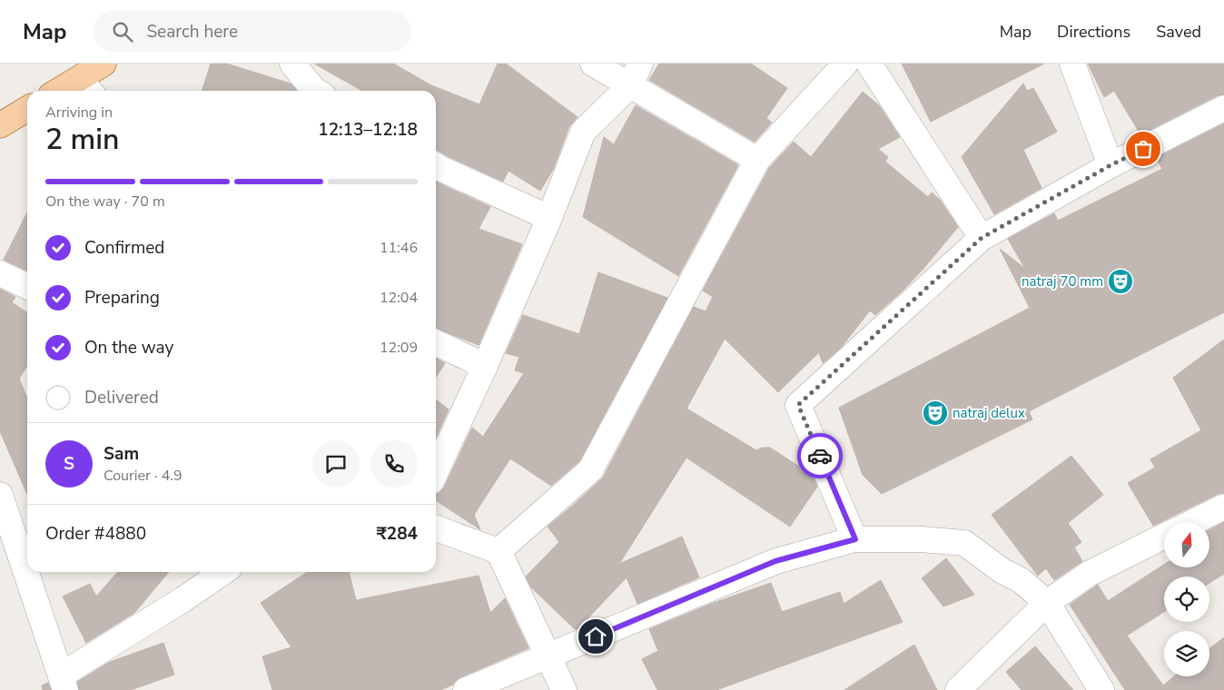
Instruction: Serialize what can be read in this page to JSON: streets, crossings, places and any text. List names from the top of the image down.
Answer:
{
  "places": {
    "theatre": ["natraj 70 mm", "natraj delux"]
  },
  "north": "top",
  "page": {
    "header": "Map",
    "search": "Search here",
    "nav": ["Map", "Directions", "Saved"],
    "heading": ["2 min", "Arriving in", "12:13–12:18"],
    "panel": [
      "Sam",
      "Courier · 4.9",
      "Order #4880",
      "₹284"
    ],
    "bar": "On the way · 70 m",
    "list": [
      ["Confirmed", "11:46"],
      ["Preparing", "12:04"],
      ["On the way", "12:09"],
      "Delivered"
    ],
    "round": "S"
  }
}
